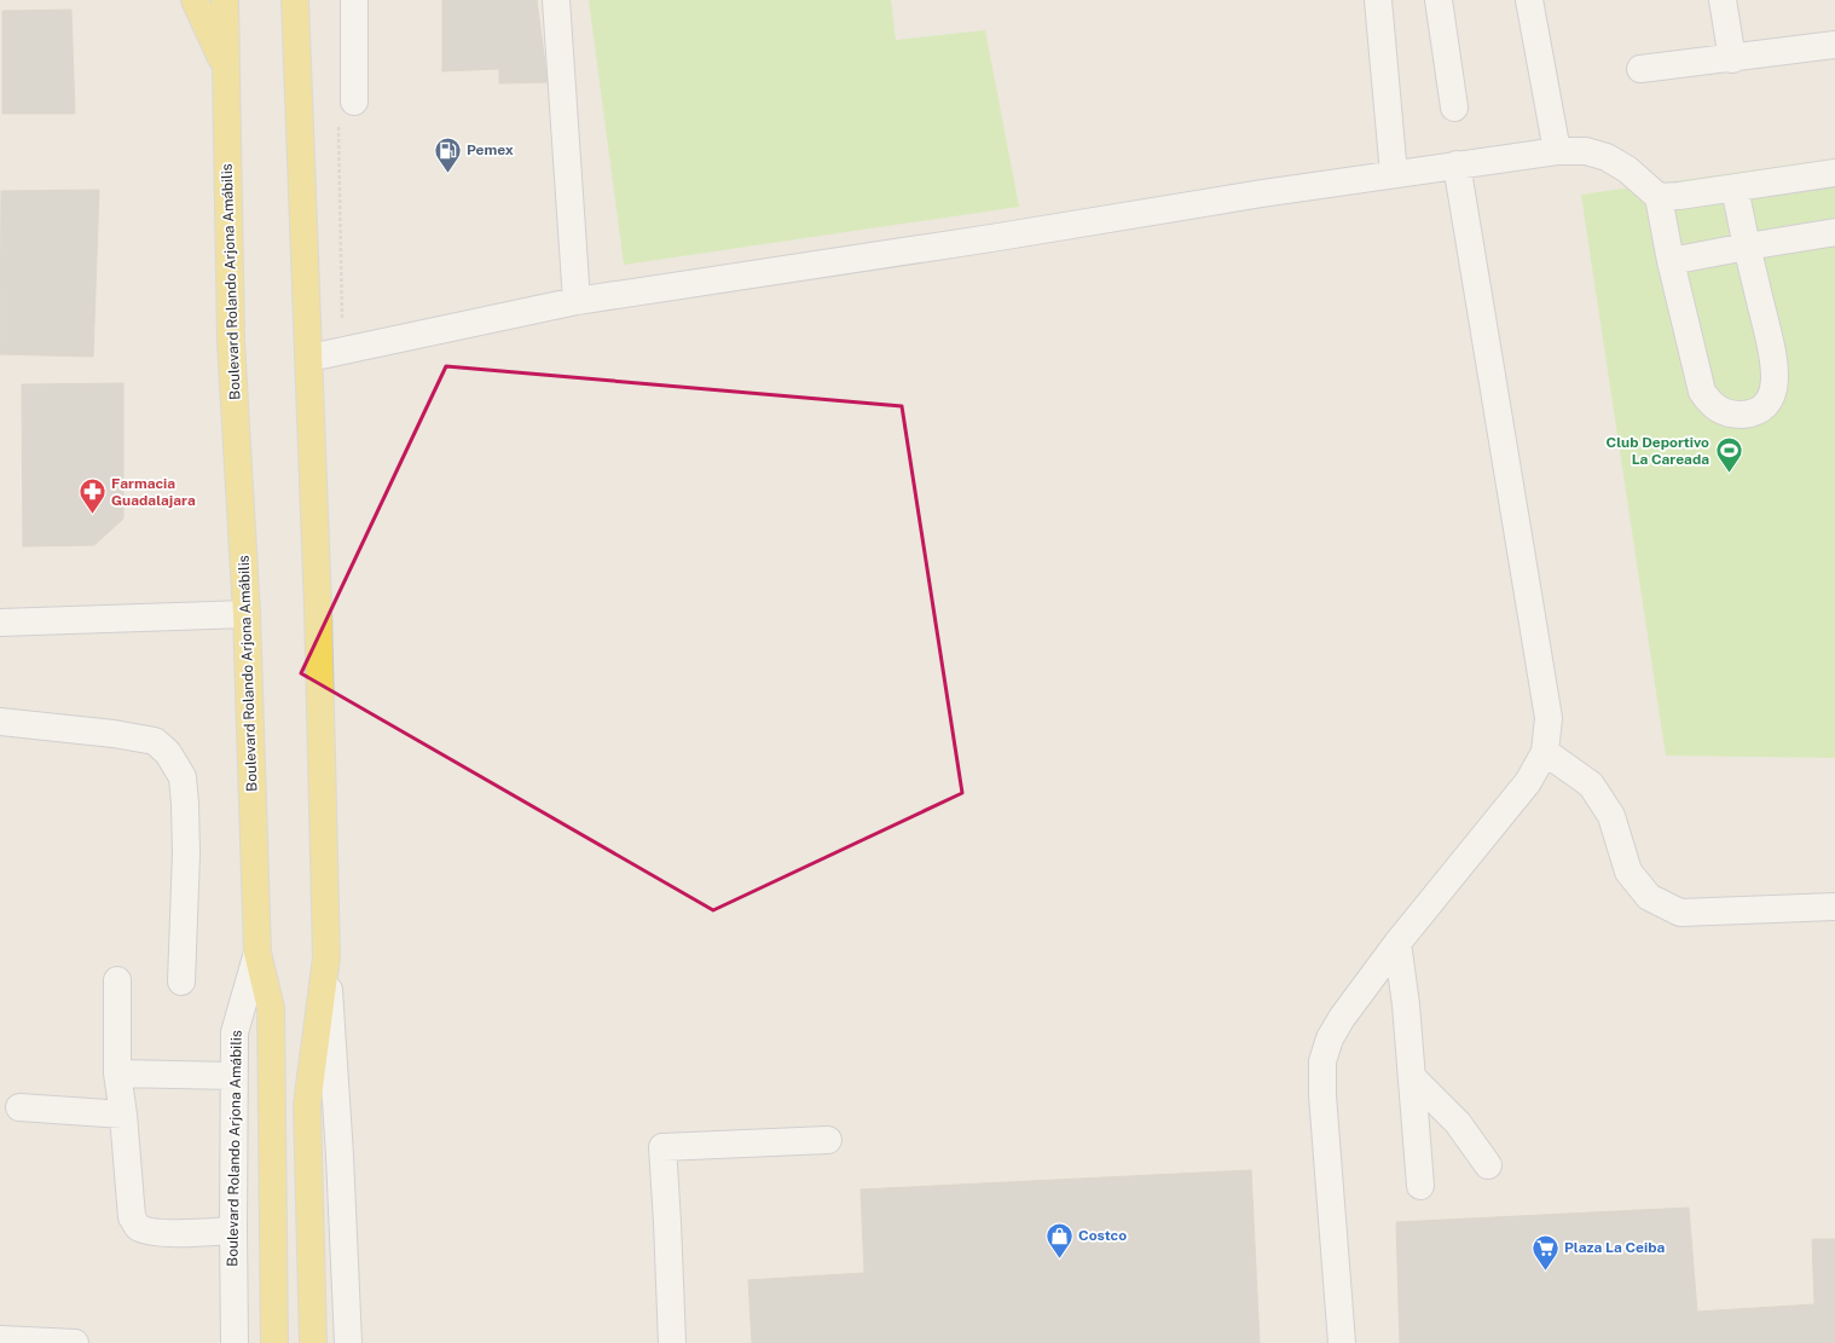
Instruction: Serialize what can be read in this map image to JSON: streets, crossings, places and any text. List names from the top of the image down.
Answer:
{
  "streets": {
    "main road": ["Boulevard Rolando Arjona Amábilis"]
  },
  "places": {
    "fuel station": ["Pemex"],
    "sports": ["Club Deportivo La Careada"],
    "pharmacy": ["Farmacia Guadalajara"],
    "shop": ["Costco"],
    "supermarket": ["Plaza La Ceiba"]
  }
}
